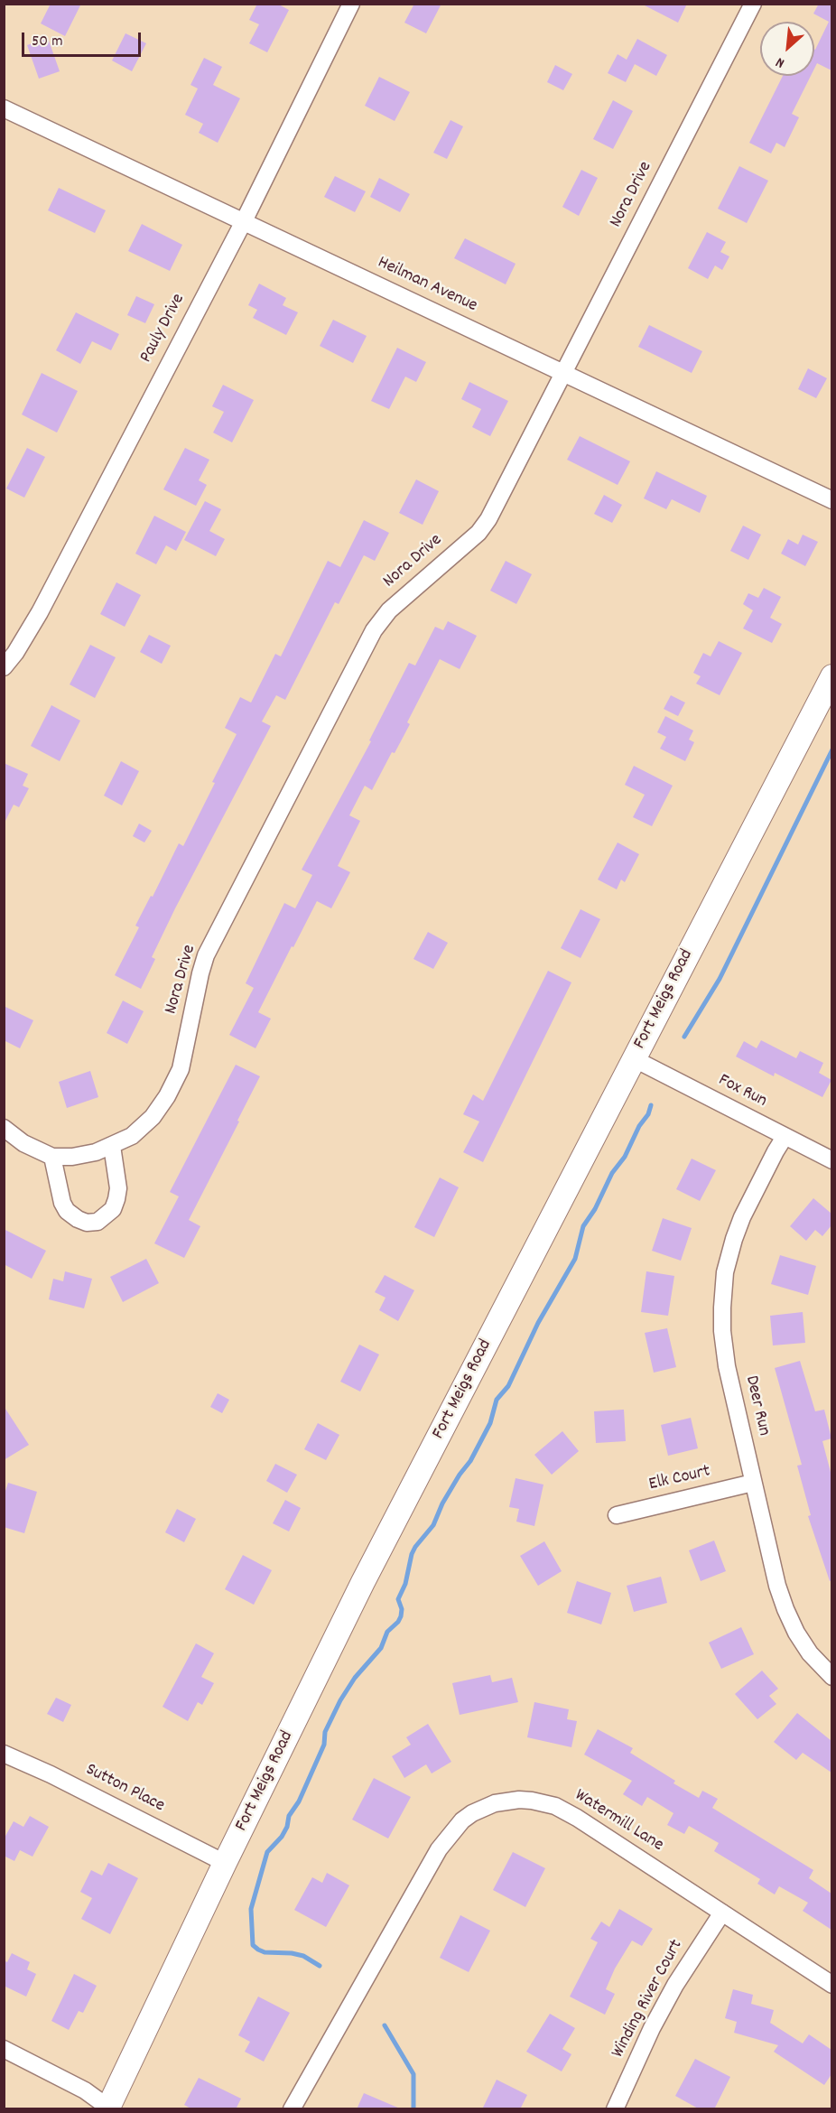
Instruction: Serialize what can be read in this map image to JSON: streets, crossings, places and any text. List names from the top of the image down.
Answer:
{
  "streets": {
    "street": [
      "Nora Drive",
      "Heilman Avenue",
      "Pauly Drive",
      "Fort Meigs Road",
      "Fox Run",
      "Deer Run",
      "Elk Court",
      "Sutton Place",
      "Watermill Lane",
      "Winding River Court"
    ]
  },
  "crossings": [
    ["Nora Drive", "Heilman Avenue"],
    ["Heilman Avenue", "Pauly Drive"],
    ["Fort Meigs Road", "Fox Run"],
    ["Fort Meigs Road", "Sutton Place"],
    ["Fox Run", "Deer Run"],
    ["Deer Run", "Elk Court"],
    ["Watermill Lane", "Winding River Court"]
  ],
  "scale_bar": "50 m",
  "north": "bottom left"
}
